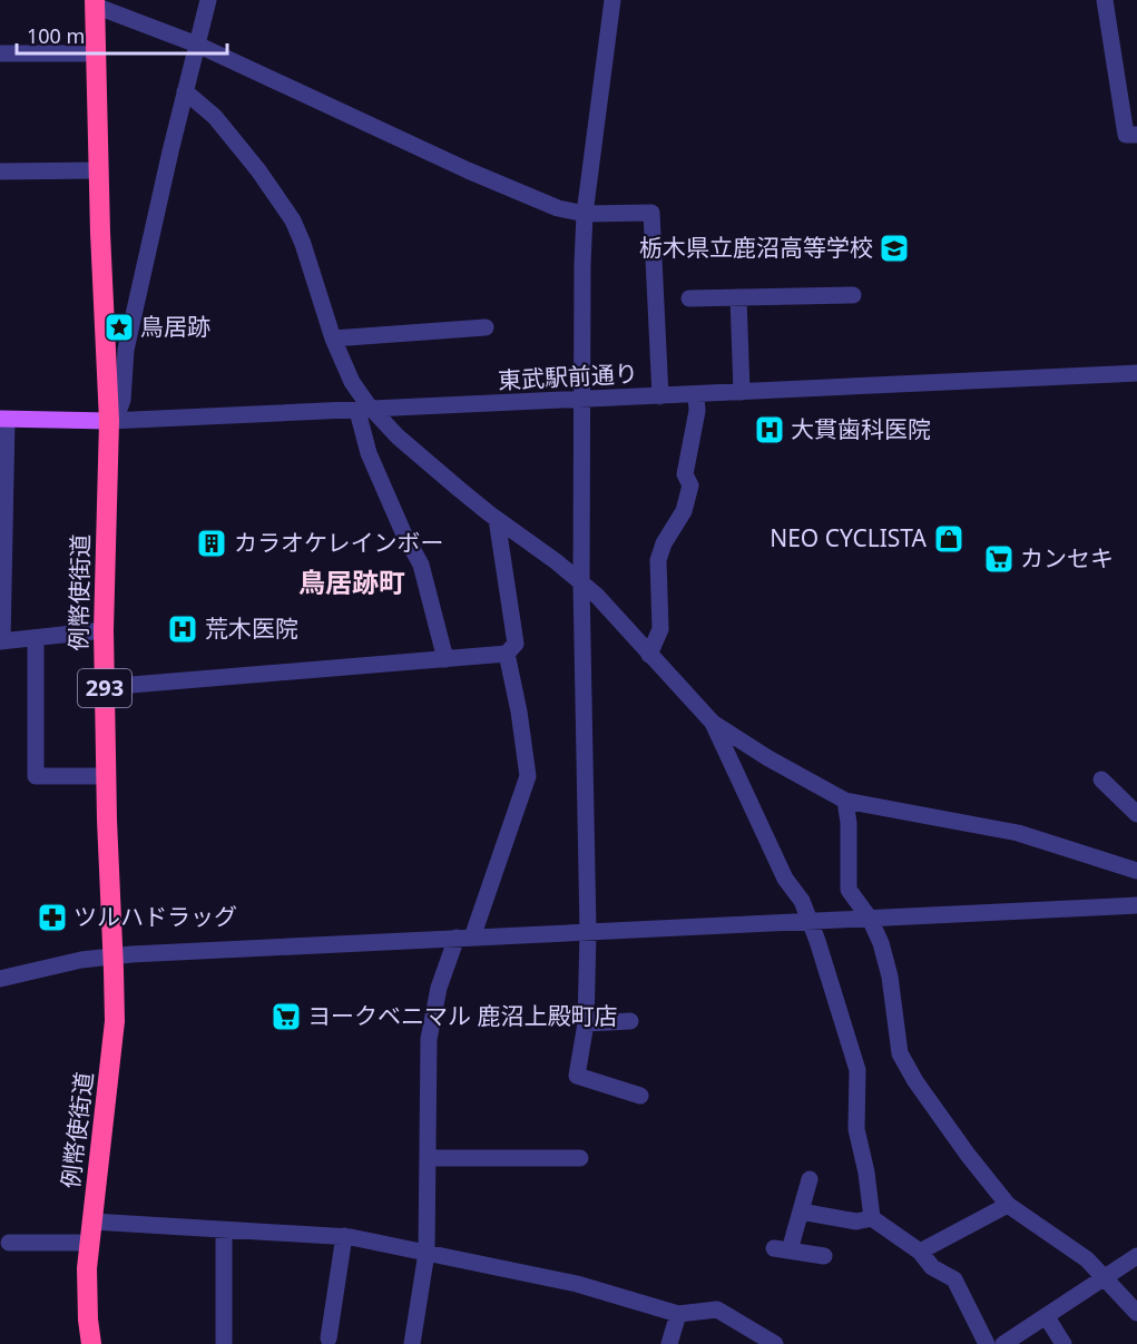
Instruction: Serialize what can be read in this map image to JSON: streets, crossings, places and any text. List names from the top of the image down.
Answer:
{
  "streets": {
    "highway": ["例幣使街道", "293"],
    "main road": ["東武駅前通り"]
  },
  "crossings": [
    ["東武駅前通り", "例幣使街道"]
  ],
  "districts": ["鳥居跡町"],
  "places": {
    "school or university": ["栃木県立鹿沼高等学校"],
    "place": ["鳥居跡"],
    "hospital": ["大貫歯科医院", "荒木医院"],
    "shop": ["NEO CYCLISTA"],
    "building": ["カラオケレインボー"],
    "supermarket": ["カンセキ", "ヨークベニマル 鹿沼上殿町店"],
    "pharmacy": ["ツルハドラッグ"]
  },
  "scale_bar": "100 m"
}
